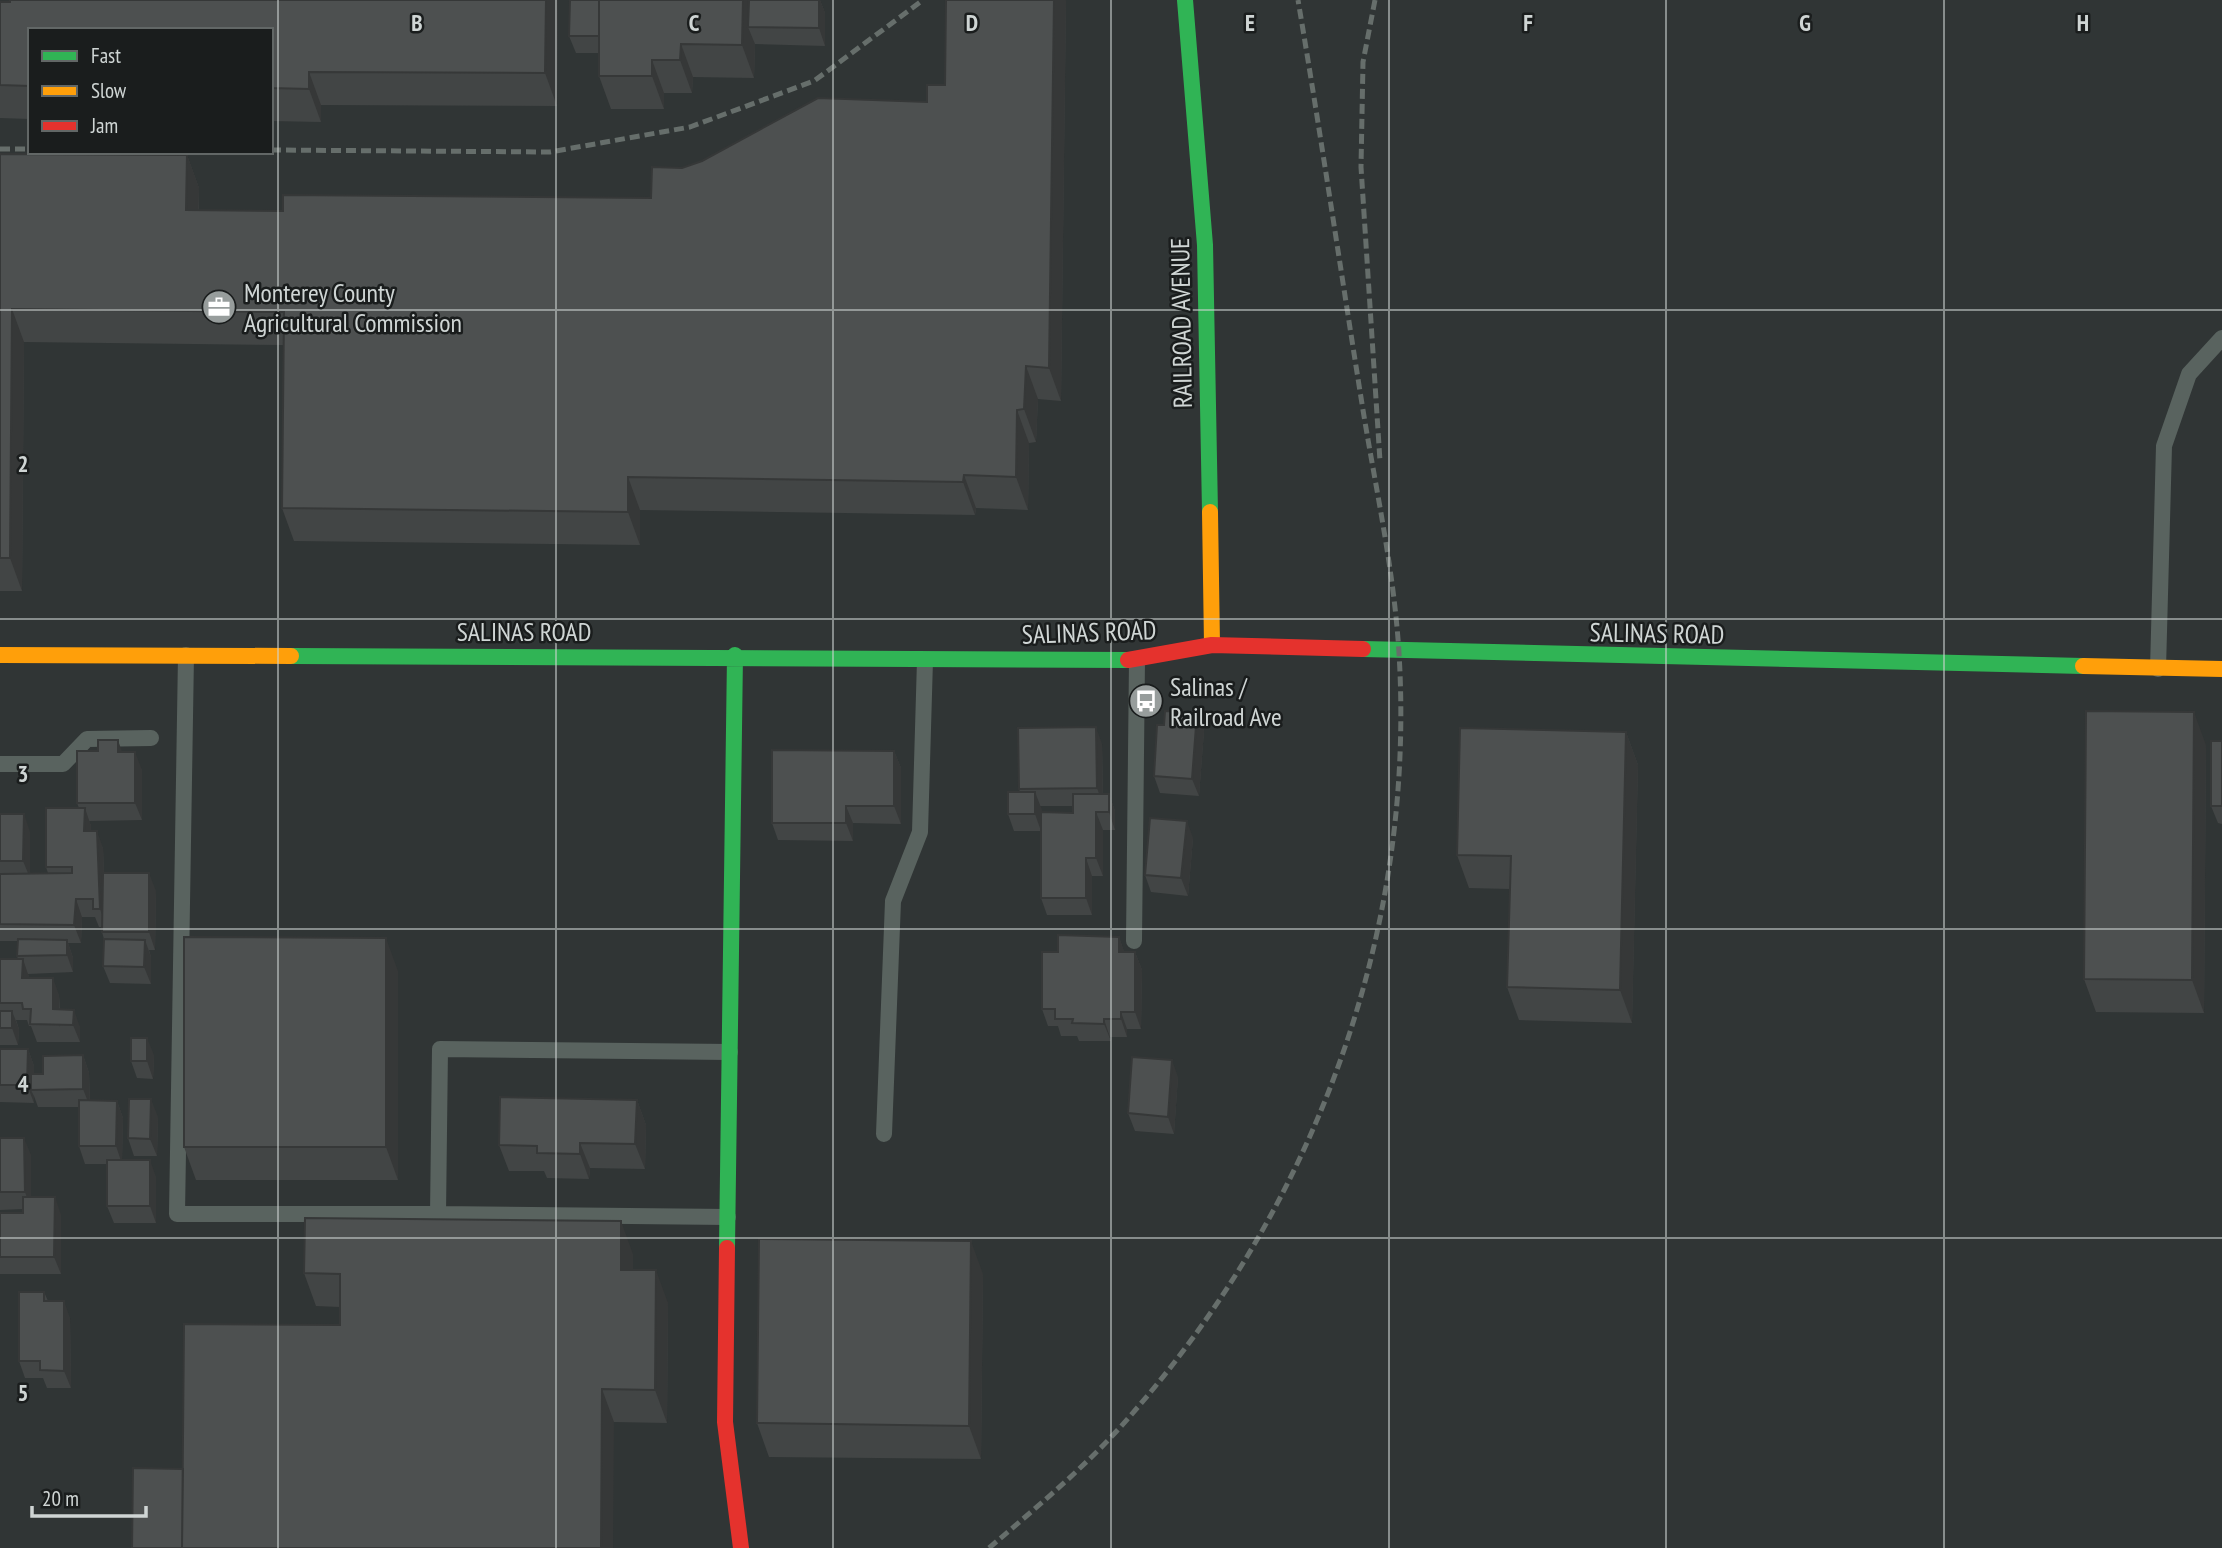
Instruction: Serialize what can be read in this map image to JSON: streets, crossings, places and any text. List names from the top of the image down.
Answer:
{
  "streets": {
    "main road": ["RAILROAD AVENUE", "SALINAS ROAD"]
  },
  "crossings": [
    ["RAILROAD AVENUE", "SALINAS ROAD"]
  ],
  "places": {
    "office": ["Monterey County Agricultural Commission"],
    "bus stop": ["Salinas / Railroad Ave"]
  },
  "legend": ["Fast", "Slow", "Jam"],
  "scale_bar": "20 m",
  "grid": {
    "columns": [
      "B",
      "C",
      "D",
      "E",
      "F",
      "G",
      "H"
    ],
    "rows": [
      "2",
      "3",
      "4",
      "5"
    ]
  }
}
